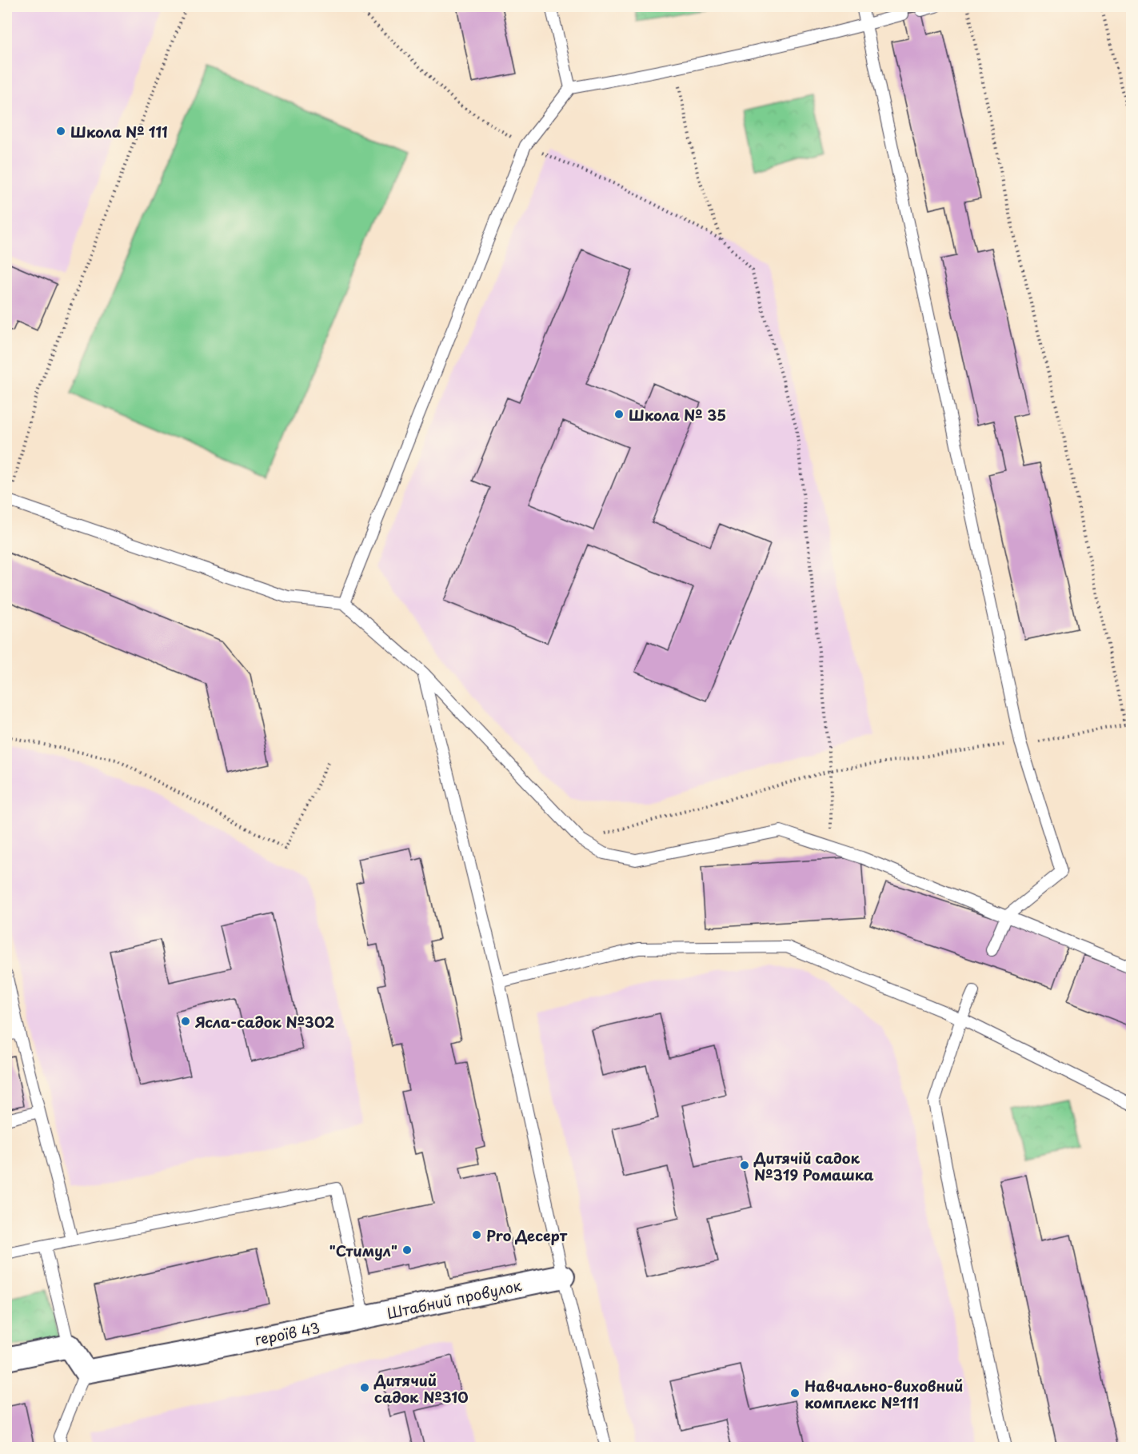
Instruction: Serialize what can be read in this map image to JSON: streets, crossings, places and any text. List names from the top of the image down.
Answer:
{
  "streets": {
    "street": ["Штабний провулок", "героїв 43"]
  },
  "crossings": [
    ["Штабний провулок", "героїв 43"]
  ],
  "places": [
    "Школа № 111",
    "Школа № 35",
    "Ясла-садок №302",
    "Дитячій садок №319 Ромашка",
    "Pro Десерт",
    "\"Стимул\"",
    "Дитячий садок №310",
    "Навчально-виховний комплекс №111"
  ]
}
